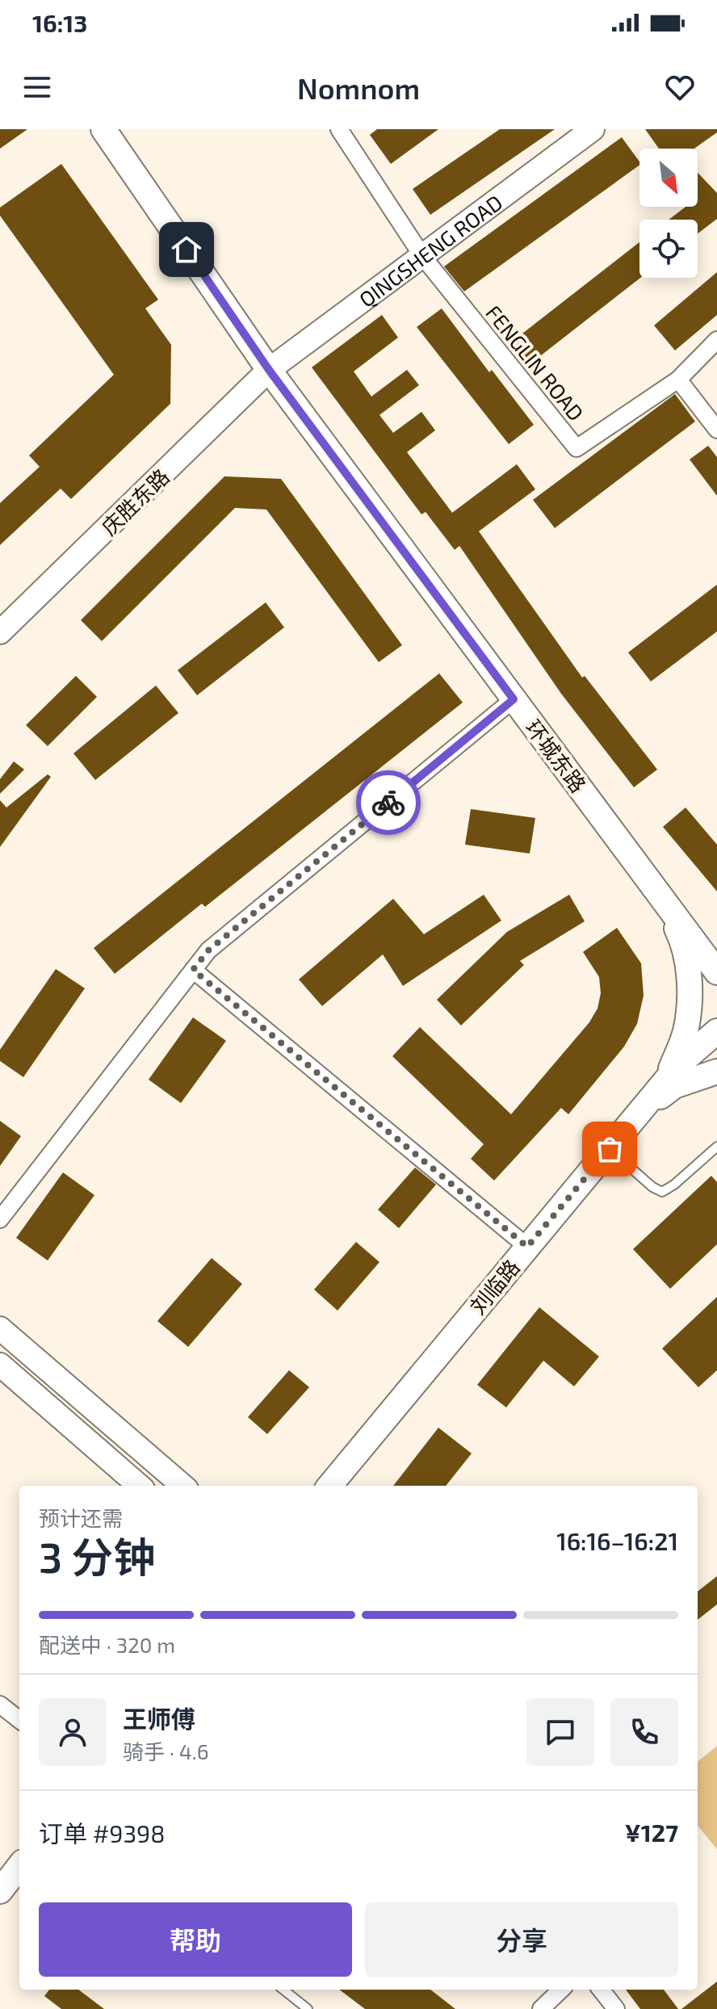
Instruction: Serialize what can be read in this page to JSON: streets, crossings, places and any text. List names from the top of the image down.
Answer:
{
  "streets": {
    "main road": [
      "QINGSHENG ROAD",
      "庆胜东路",
      "环城东路",
      "刘临路"
    ],
    "street": ["FENGLIN ROAD"]
  },
  "crossings": [
    ["QINGSHENG ROAD", "FENGLIN ROAD"],
    ["QINGSHENG ROAD", "庆胜东路"],
    ["QINGSHENG ROAD", "环城东路"],
    ["庆胜东路", "环城东路"]
  ],
  "north": "bottom right",
  "page": {
    "status": "16:13",
    "header": "Nomnom",
    "heading": ["3 分钟", "预计还需", "16:16–16:21"],
    "panel": [
      "王师傅",
      "骑手 · 4.6",
      "订单 #9398",
      "¥127"
    ],
    "bar": "配送中 · 320 m",
    "buttons": ["帮助", "分享"]
  }
}
